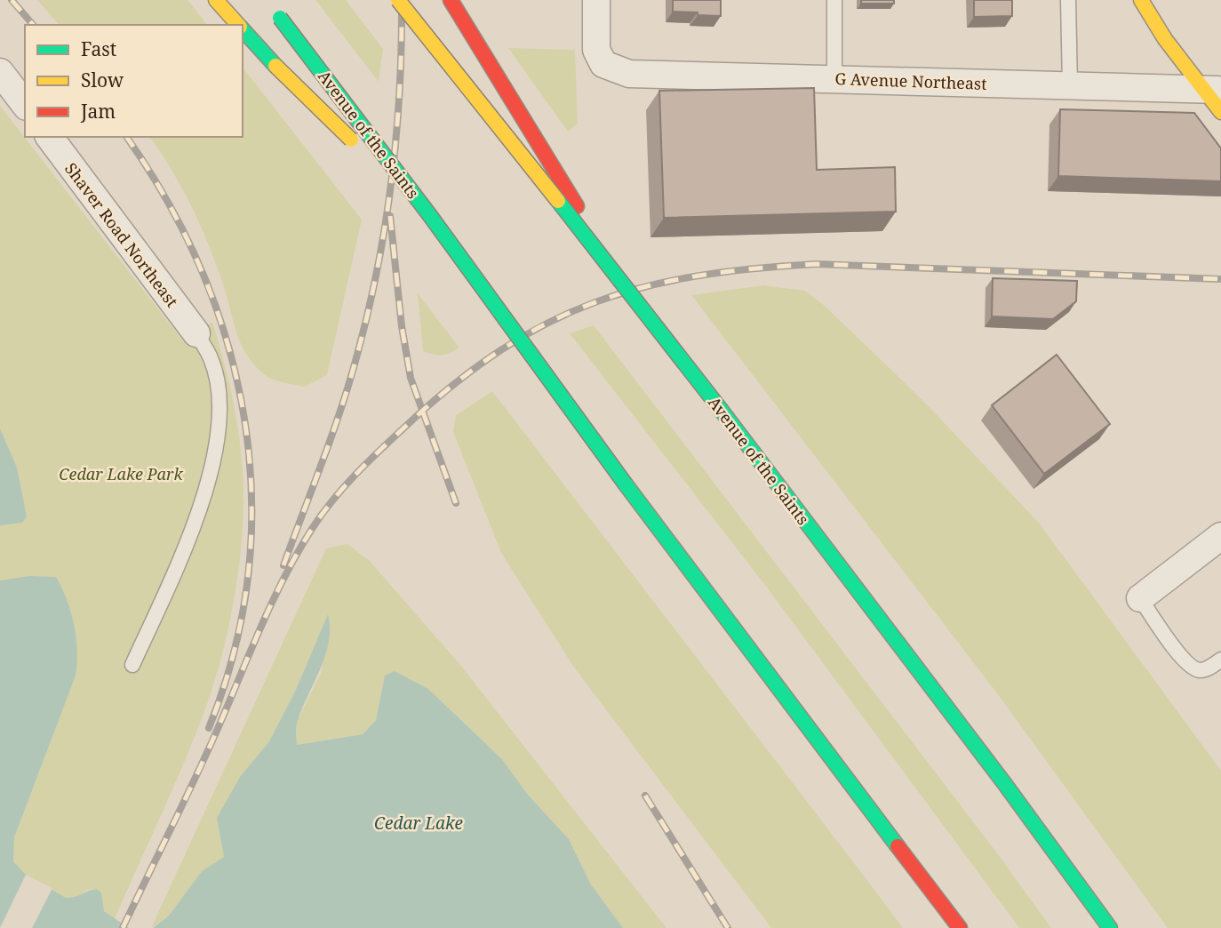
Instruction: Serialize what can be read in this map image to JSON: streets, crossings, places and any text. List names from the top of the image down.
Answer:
{
  "streets": {
    "main road": ["Avenue of the Saints"],
    "street": ["G Avenue Northeast", "Shaver Road Northeast"]
  },
  "water": ["Cedar Lake"],
  "parks": ["Cedar Lake Park"],
  "legend": ["Fast", "Slow", "Jam"]
}
